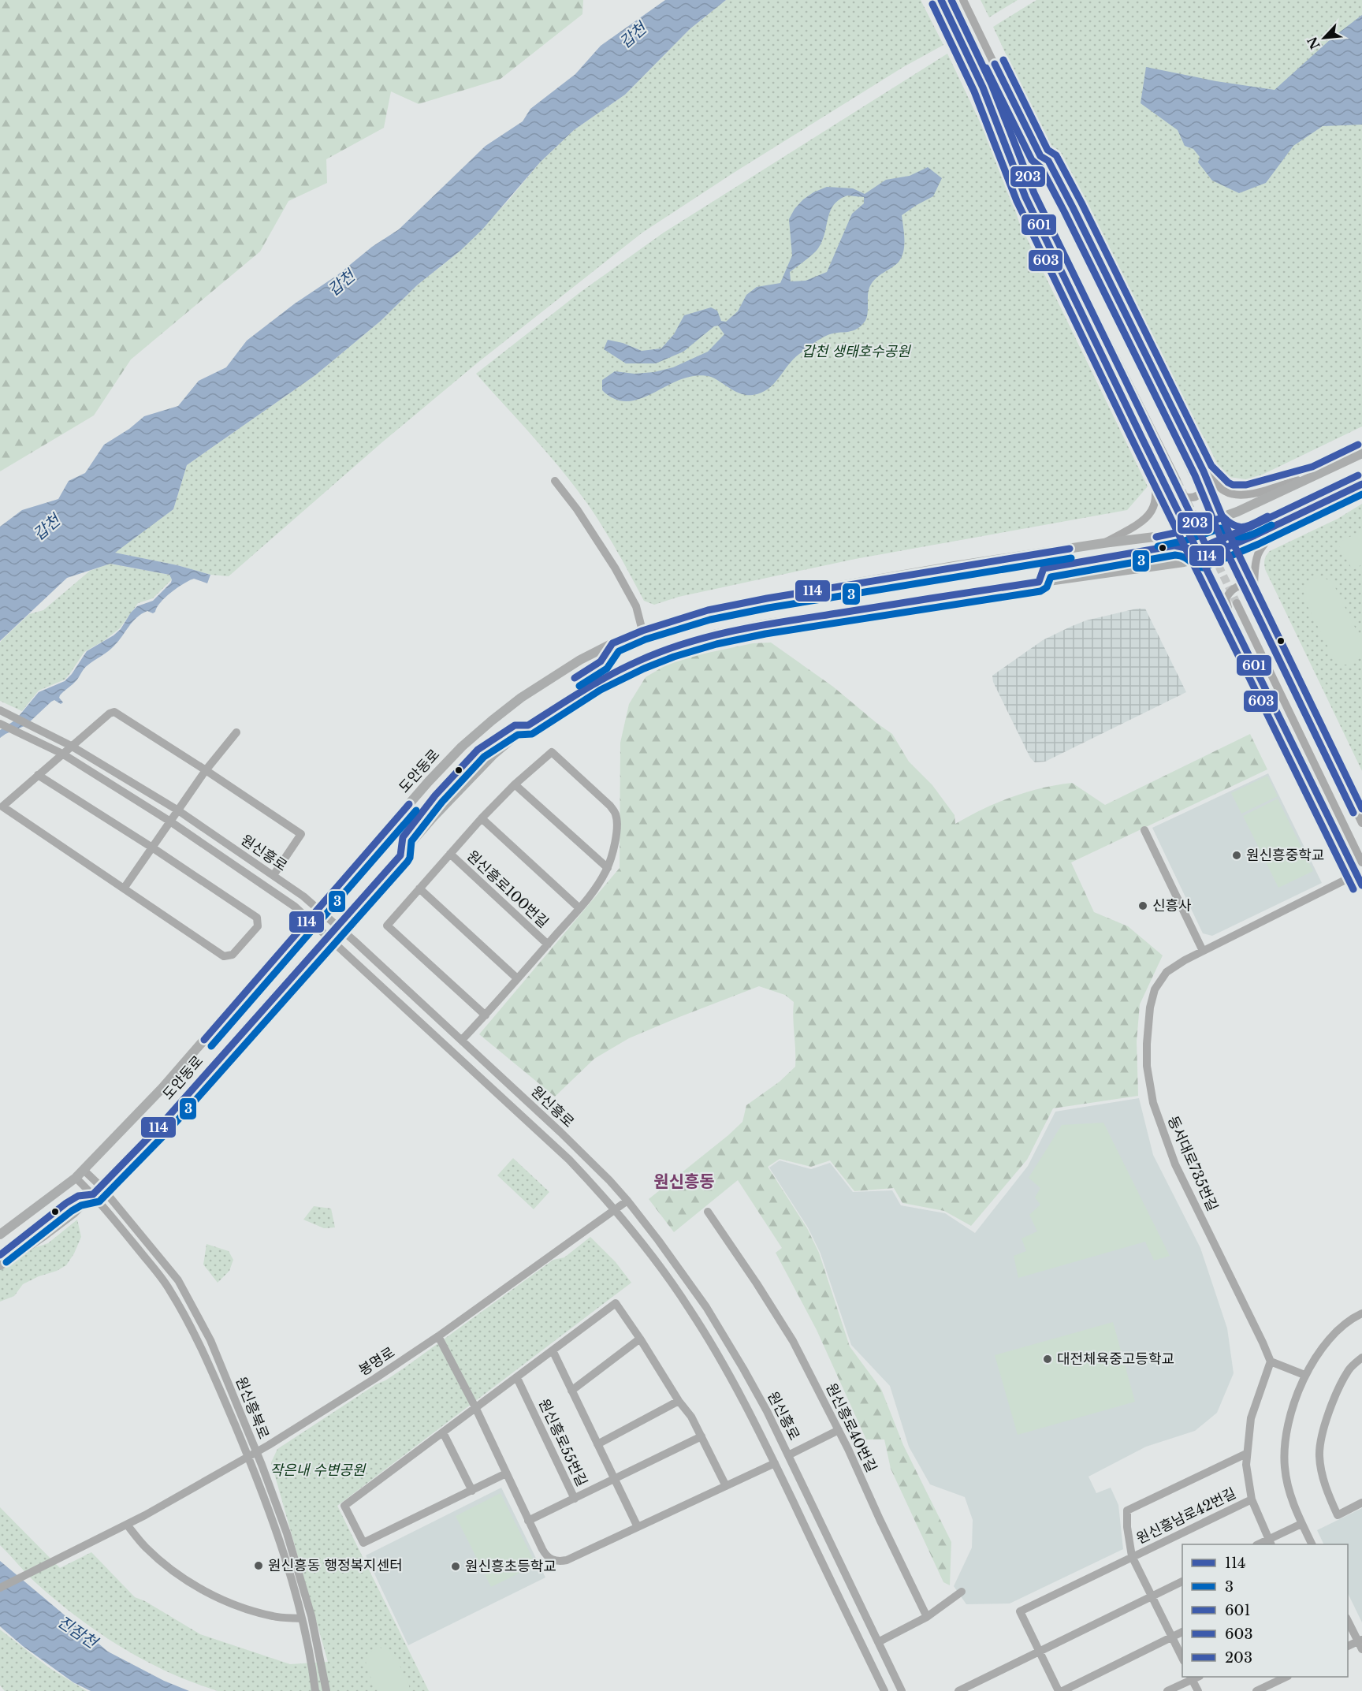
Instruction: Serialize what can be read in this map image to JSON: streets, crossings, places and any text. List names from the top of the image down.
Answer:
{
  "streets": {
    "main road": ["도안동로"],
    "street": [
      "원신흥로",
      "원신흥로100번길",
      "동서대로735번길",
      "봉명로",
      "원신흥북로",
      "원신흥로40번길",
      "원신흥로55번길",
      "원신흥남로42번길"
    ]
  },
  "crossings": [
    ["도안동로", "원신흥로"],
    ["도안동로", "원신흥북로"],
    ["원신흥로", "원신흥로100번길"],
    ["원신흥로", "봉명로"],
    ["동서대로735번길", "원신흥남로42번길"],
    ["봉명로", "원신흥북로"]
  ],
  "districts": ["원신흥동"],
  "water": ["갑천", "진잠천"],
  "parks": ["갑천 생태호수공원", "작은내 수변공원"],
  "places": [
    "원신흥중학교",
    "신흥사",
    "대전체육중고등학교",
    "원신흥동 행정복지센터",
    "원신흥초등학교"
  ],
  "lines": [
    "transit line 601",
    "transit line 203",
    "transit line 603",
    "transit line 114",
    "transit line 3"
  ],
  "legend": [
    "114",
    "3",
    "601",
    "603",
    "203"
  ],
  "north": "bottom left"
}
